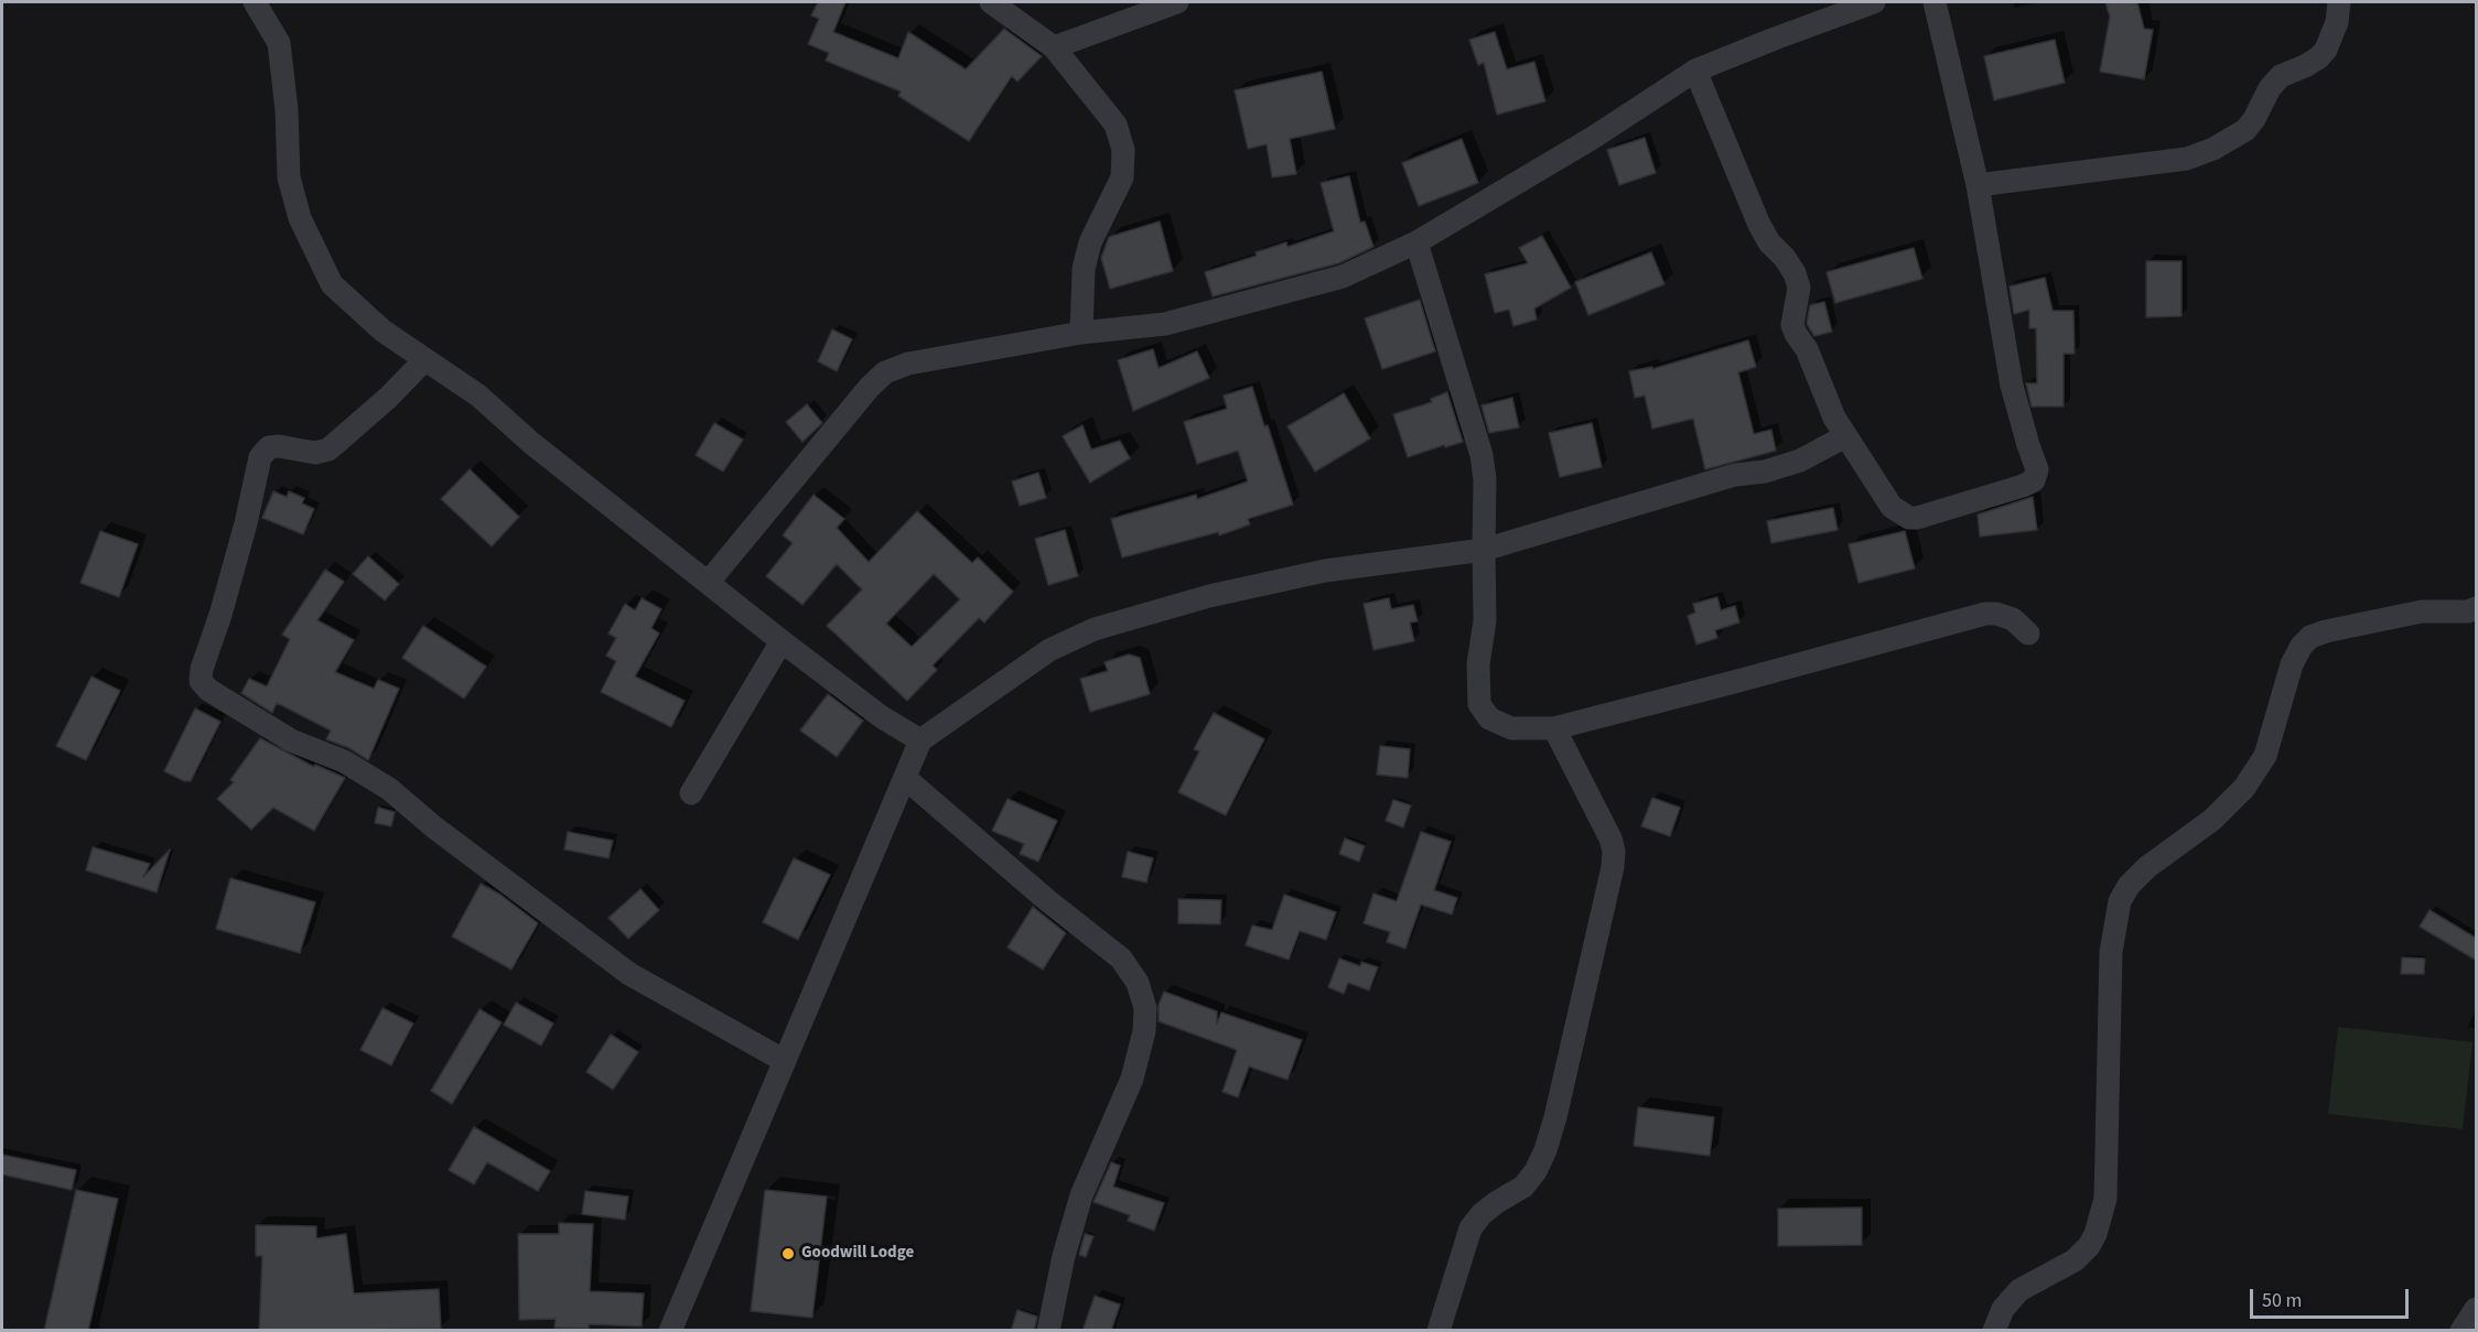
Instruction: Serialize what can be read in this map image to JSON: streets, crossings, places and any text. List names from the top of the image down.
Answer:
{
  "places": ["Goodwill Lodge"],
  "scale_bar": "50 m"
}
